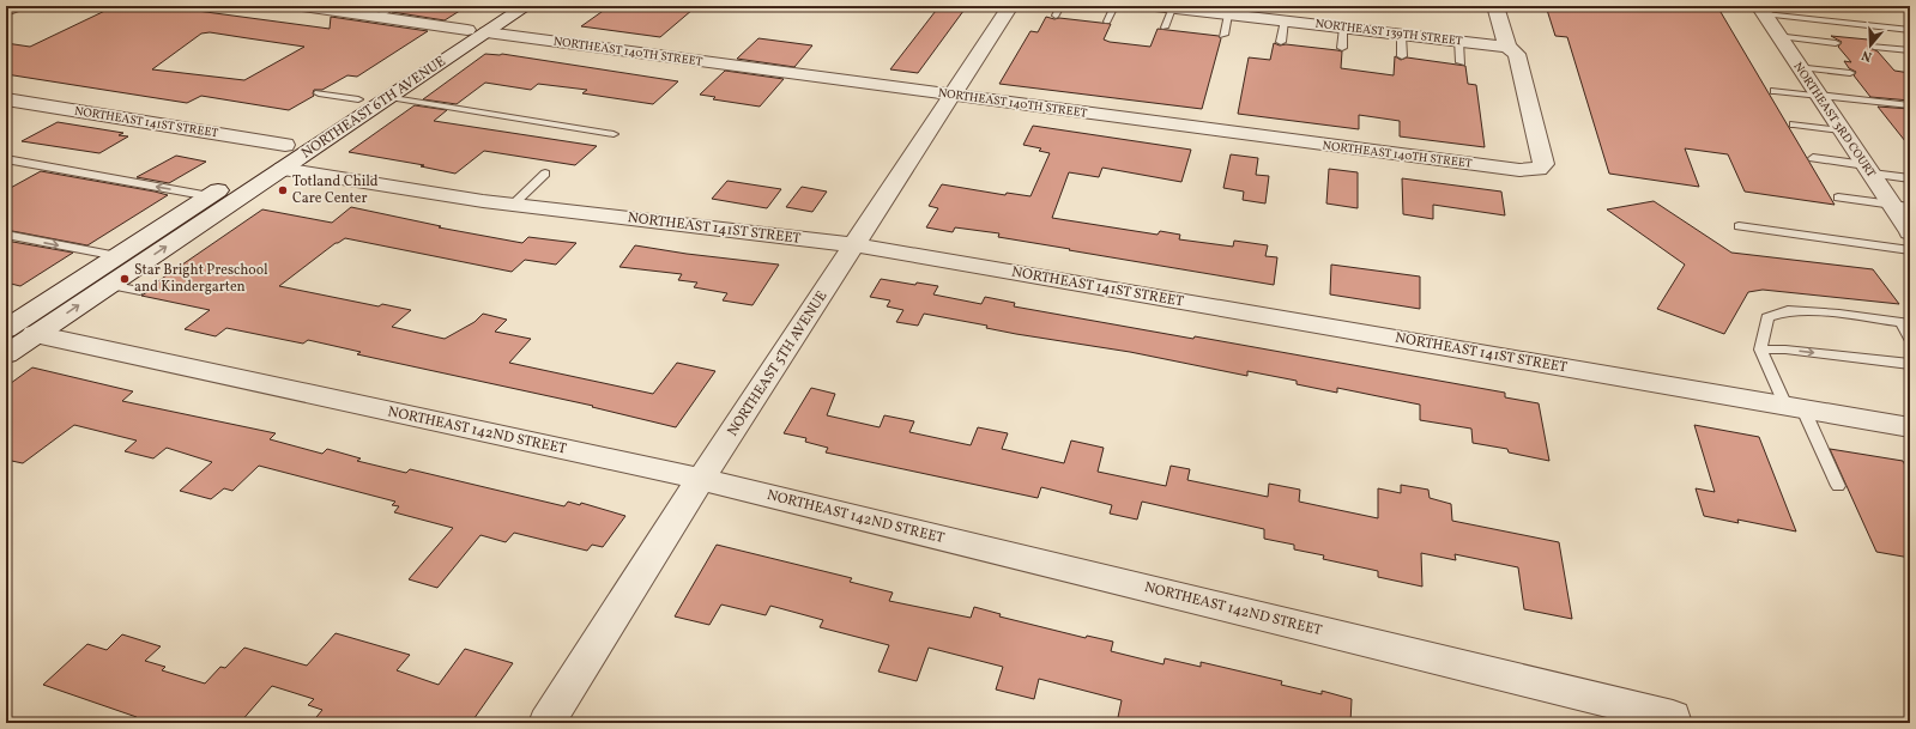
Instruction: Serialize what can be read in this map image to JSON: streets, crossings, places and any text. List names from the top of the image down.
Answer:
{
  "streets": {
    "street": [
      "NORTHEAST 139TH STREET",
      "NORTHEAST 140TH STREET",
      "NORTHEAST 6TH AVENUE",
      "NORTHEAST 3RD COURT",
      "NORTHEAST 141ST STREET",
      "NORTHEAST 5TH AVENUE",
      "NORTHEAST 142ND STREET"
    ]
  },
  "crossings": [
    ["NORTHEAST 139TH STREET", "NORTHEAST 140TH STREET"],
    ["NORTHEAST 140TH STREET", "NORTHEAST 6TH AVENUE"],
    ["NORTHEAST 140TH STREET", "NORTHEAST 5TH AVENUE"],
    ["NORTHEAST 6TH AVENUE", "NORTHEAST 141ST STREET"],
    ["NORTHEAST 6TH AVENUE", "NORTHEAST 142ND STREET"],
    ["NORTHEAST 141ST STREET", "NORTHEAST 5TH AVENUE"],
    ["NORTHEAST 5TH AVENUE", "NORTHEAST 142ND STREET"]
  ],
  "places": ["Totland Child Care Center", "Star Bright Preschool and Kindergarten"],
  "north": "bottom"
}
